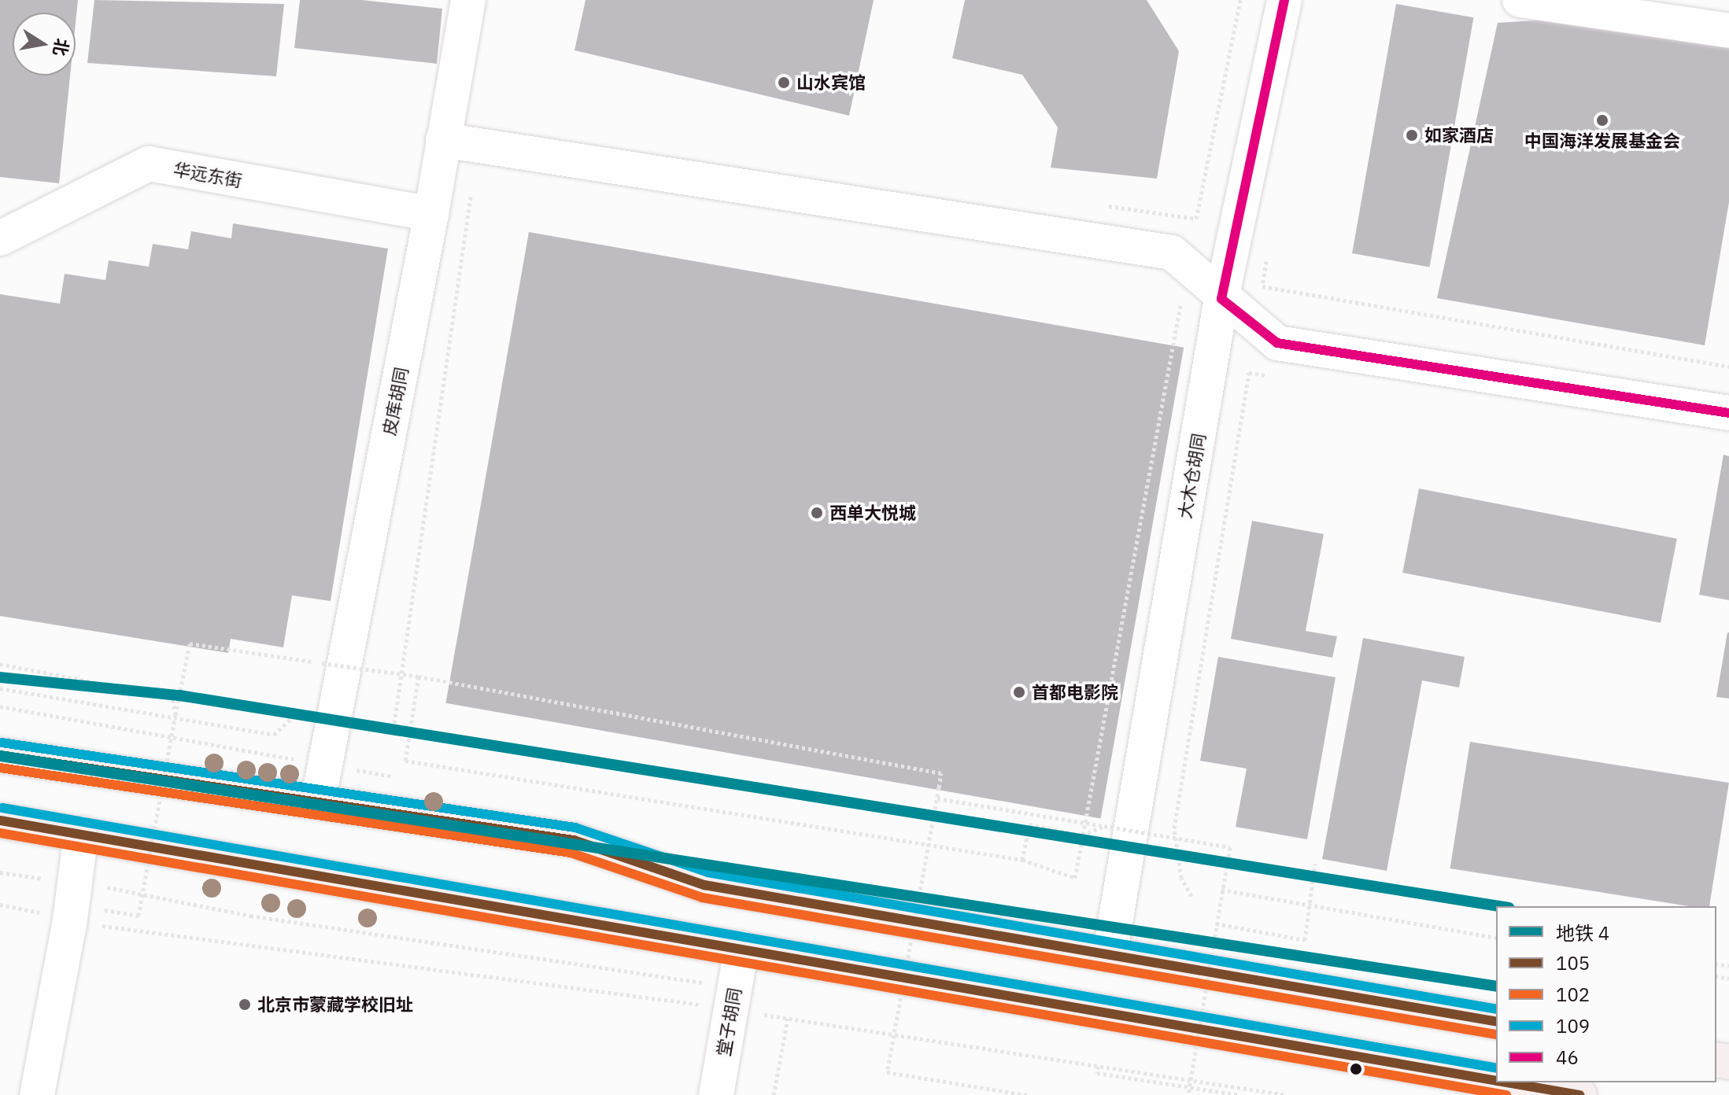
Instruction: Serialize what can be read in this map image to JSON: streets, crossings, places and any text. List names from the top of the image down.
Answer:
{
  "streets": {
    "street": [
      "华远东街",
      "皮库胡同",
      "大木仓胡同",
      "堂子胡同"
    ]
  },
  "crossings": [
    ["华远东街", "皮库胡同"]
  ],
  "places": [
    "山水宾馆",
    "中国海洋发展基金会",
    "如家酒店",
    "西单大悦城",
    "首都电影院",
    "北京市蒙藏学校旧址"
  ],
  "lines": [
    "transit line 46",
    "metro line 4",
    "transit line 109",
    "transit line 105",
    "transit line 102"
  ],
  "legend": [
    "地铁 4",
    "105",
    "102",
    "109",
    "46"
  ],
  "north": "right"
}
